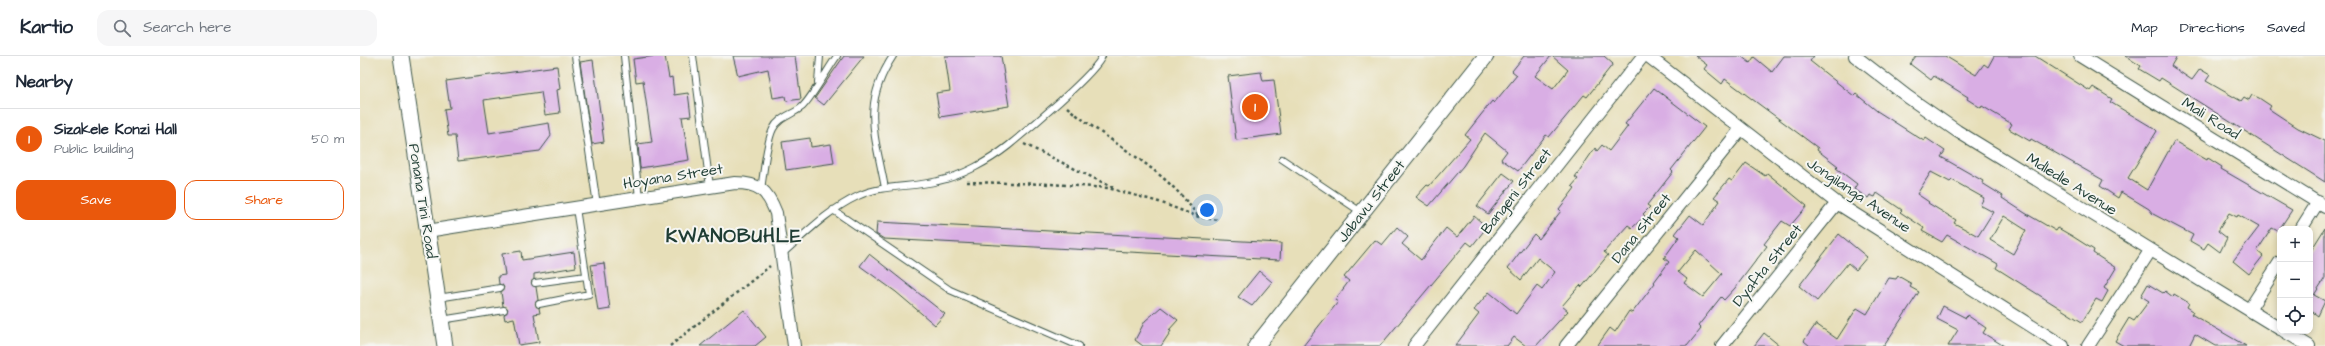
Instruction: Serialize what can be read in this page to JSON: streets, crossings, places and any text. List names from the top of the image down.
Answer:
{
  "streets": {
    "street": [
      "Mali Road",
      "Hoyana Street",
      "Mdledle Avenue",
      "Bangeni Street",
      "Jongilanga Avenue",
      "Ponana Tini Road",
      "Jabavu Street",
      "Dana Street",
      "Dyafta Street"
    ]
  },
  "crossings": [
    ["Hoyana Street", "Ponana Tini Road"],
    ["Jongilanga Avenue", "Dana Street"],
    ["Jongilanga Avenue", "Dyafta Street"]
  ],
  "districts": ["KWANOBUHLE"],
  "page": {
    "header": "Kartio",
    "search": "Search here",
    "nav": ["Map", "Directions", "Saved"],
    "heading": "Nearby",
    "pins": "1",
    "list": [
      {
        "mark": "1",
        "name": "Sizakele Konzi Hall",
        "note": "Public building",
        "value": "50 m"
      }
    ],
    "buttons": ["Save", "Share"],
    "map_buttons": ["+", "−"]
  }
}
